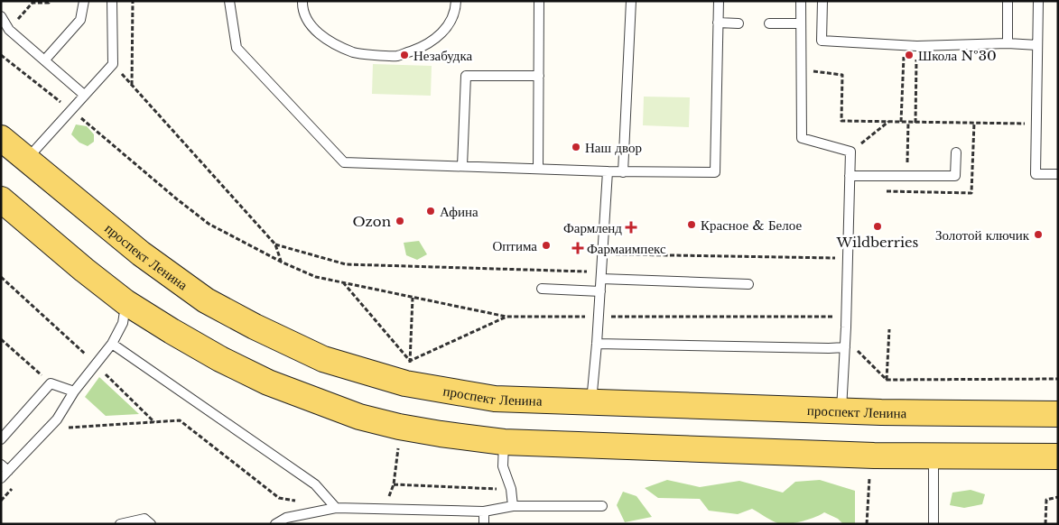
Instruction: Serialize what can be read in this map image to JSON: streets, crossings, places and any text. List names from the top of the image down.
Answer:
{
  "streets": {
    "main road": ["проспект Ленина"]
  },
  "places": {
    "other": [
      "Незабудка",
      "Школа №30",
      "Наш двор",
      "Афина",
      "Ozon",
      "Красное & Белое",
      "Wildberries",
      "Золотой ключик",
      "Оптима"
    ],
    "health": ["Фармленд", "Фармаимпекс"]
  }
}
